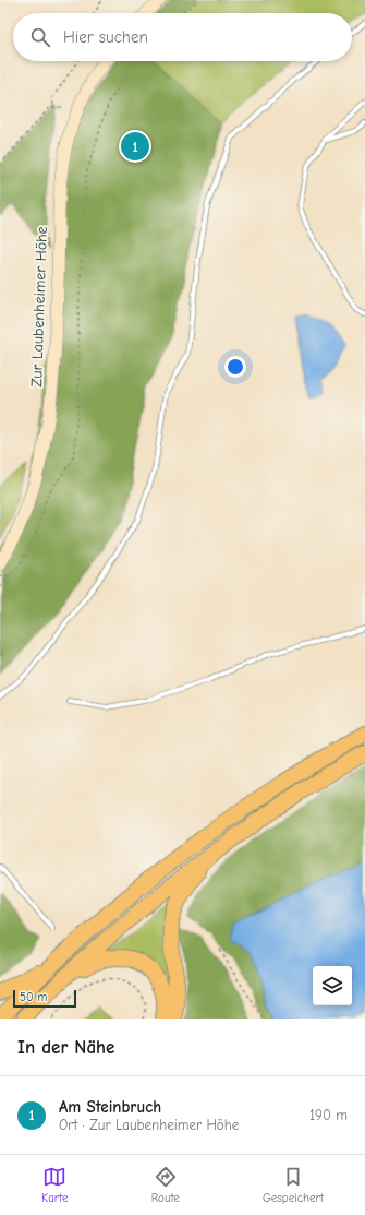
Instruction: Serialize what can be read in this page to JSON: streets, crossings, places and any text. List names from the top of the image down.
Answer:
{
  "streets": {
    "street": ["Zur Laubenheimer Höhe"]
  },
  "scale_bar": "50 m",
  "page": {
    "search": "Hier suchen",
    "pins": "1",
    "scale": "50 m",
    "heading": "In der Nähe",
    "list": [
      {
        "mark": "1",
        "name": "Am Steinbruch",
        "note": "Ort · Zur Laubenheimer Höhe",
        "value": "190 m"
      }
    ],
    "nav": ["Karte", "Route", "Gespeichert"]
  }
}
